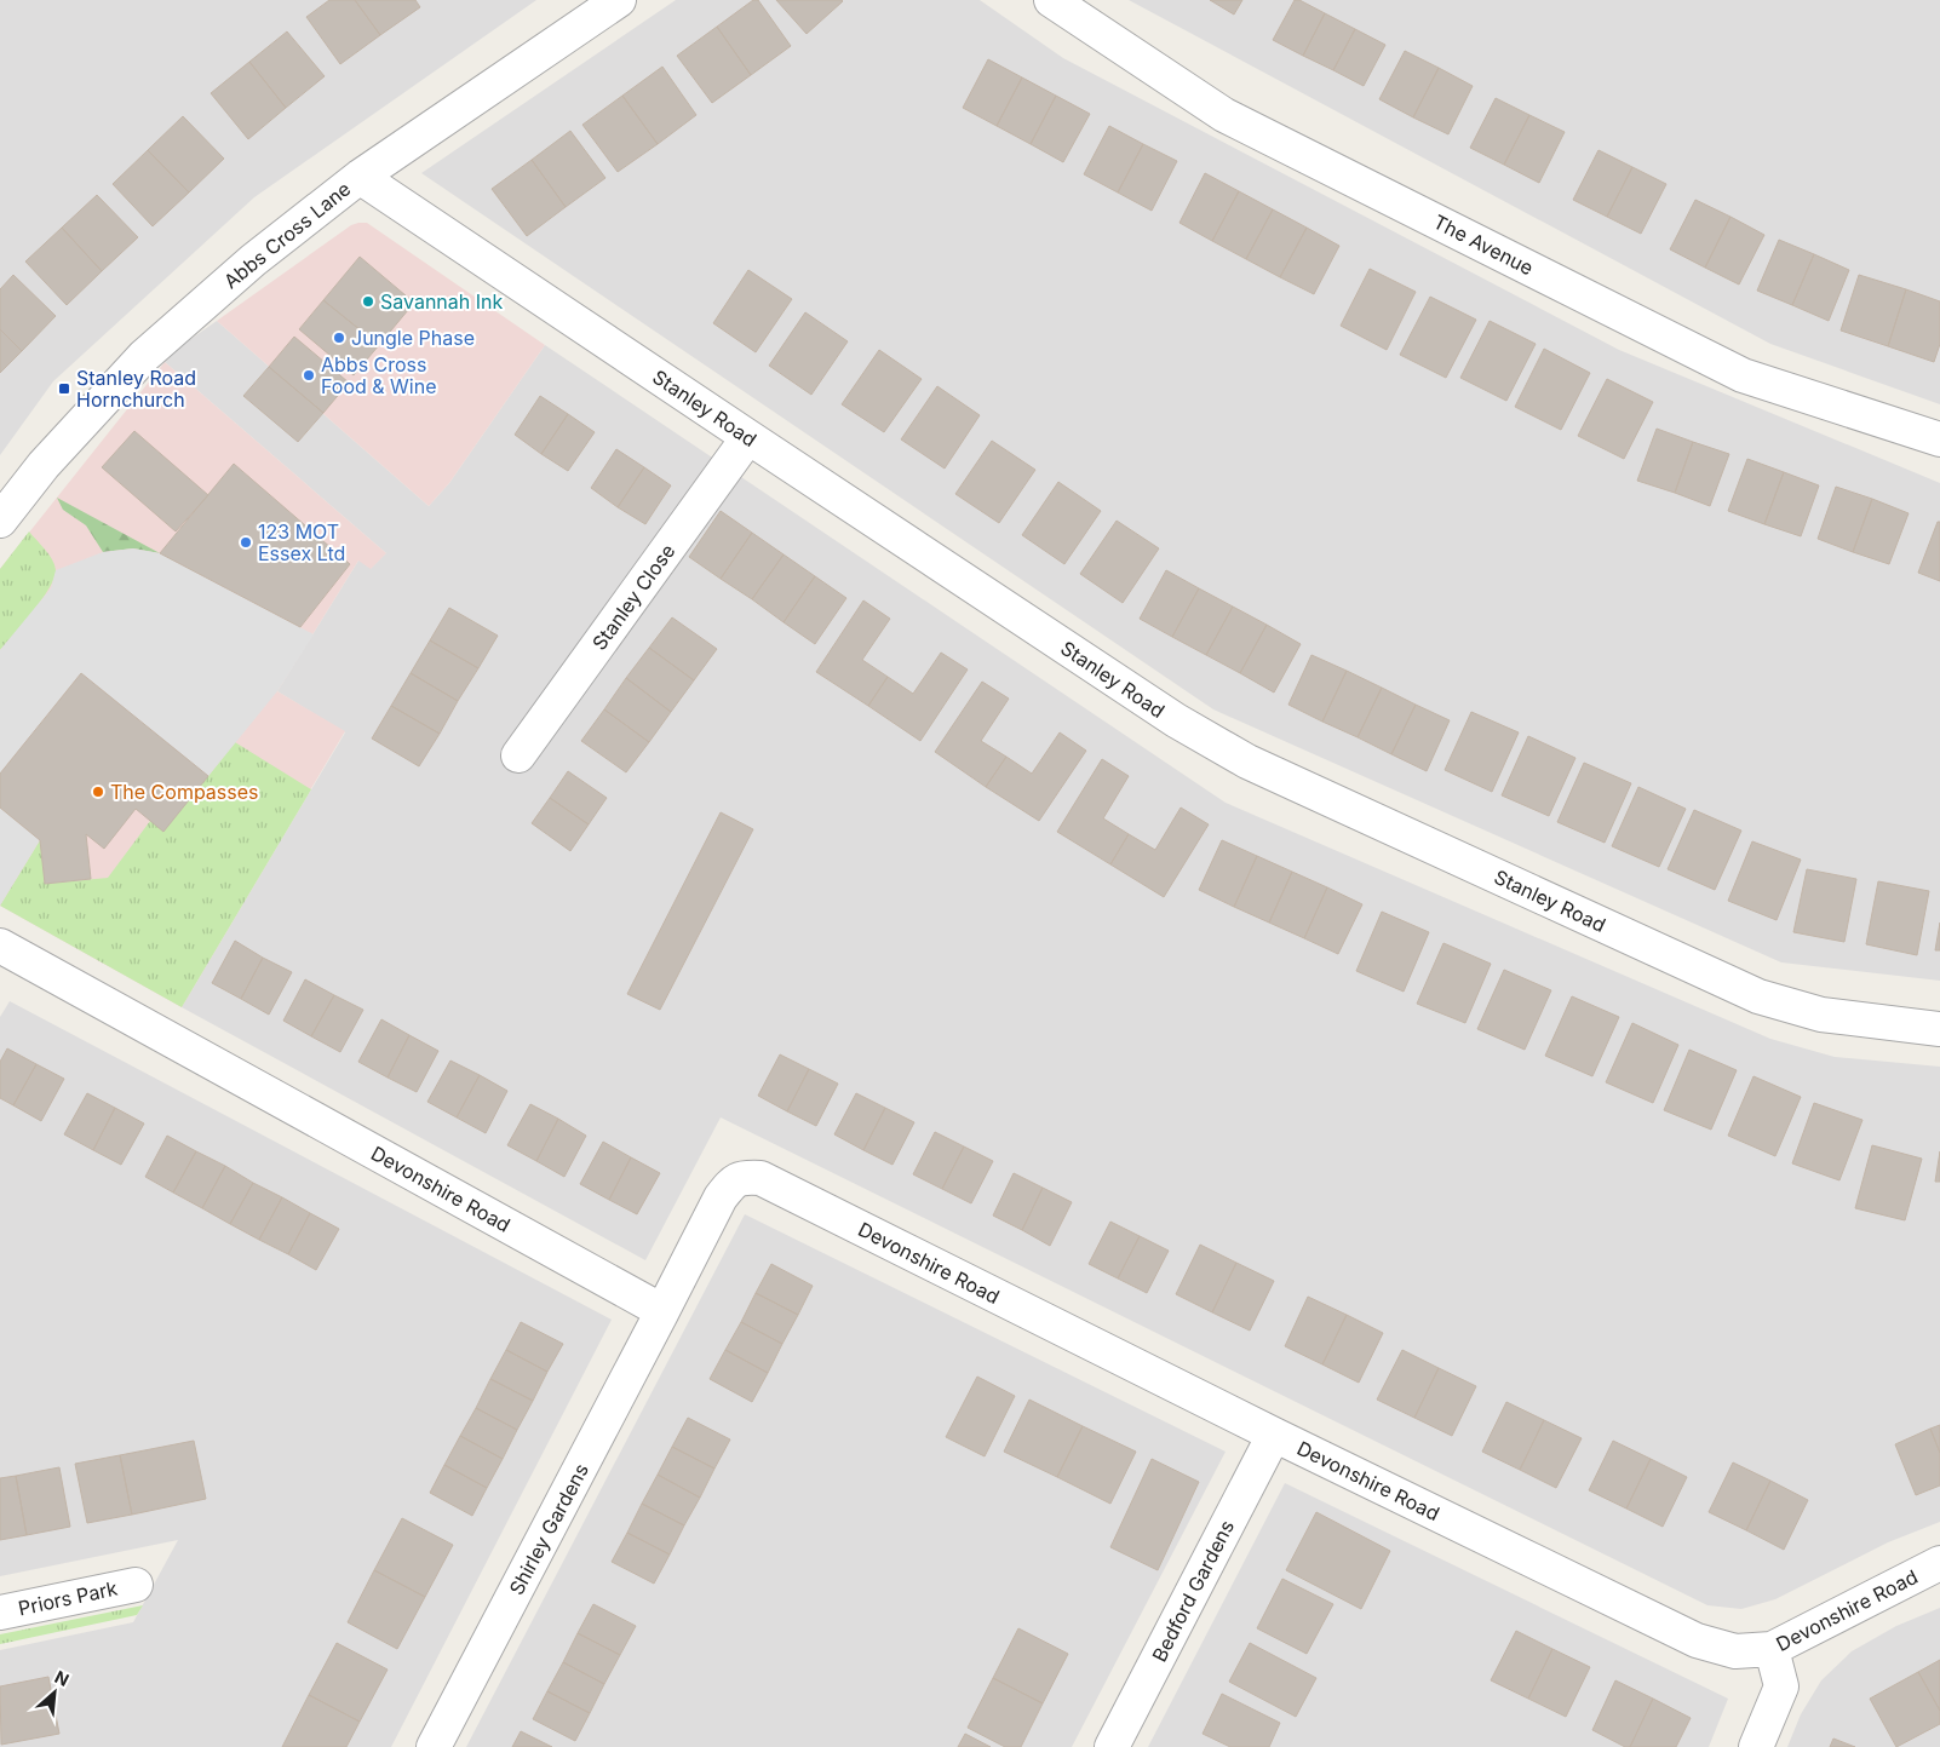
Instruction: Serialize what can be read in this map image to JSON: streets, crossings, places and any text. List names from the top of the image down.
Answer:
{
  "streets": {
    "street": [
      "Abbs Cross Lane",
      "The Avenue",
      "Stanley Road",
      "Stanley Close",
      "Devonshire Road",
      "Shirley Gardens",
      "Bedford Gardens",
      "Priors Park"
    ]
  },
  "crossings": [
    ["Abbs Cross Lane", "Stanley Road"],
    ["Stanley Road", "Stanley Close"],
    ["Devonshire Road", "Shirley Gardens"],
    ["Devonshire Road", "Bedford Gardens"]
  ],
  "places": {
    "other": [
      "Savannah Ink",
      "Jungle Phase",
      "Abbs Cross Food & Wine",
      "123 MOT Essex Ltd",
      "The Compasses"
    ],
    "transit": ["Stanley Road Hornchurch"]
  },
  "north": "top right"
}
